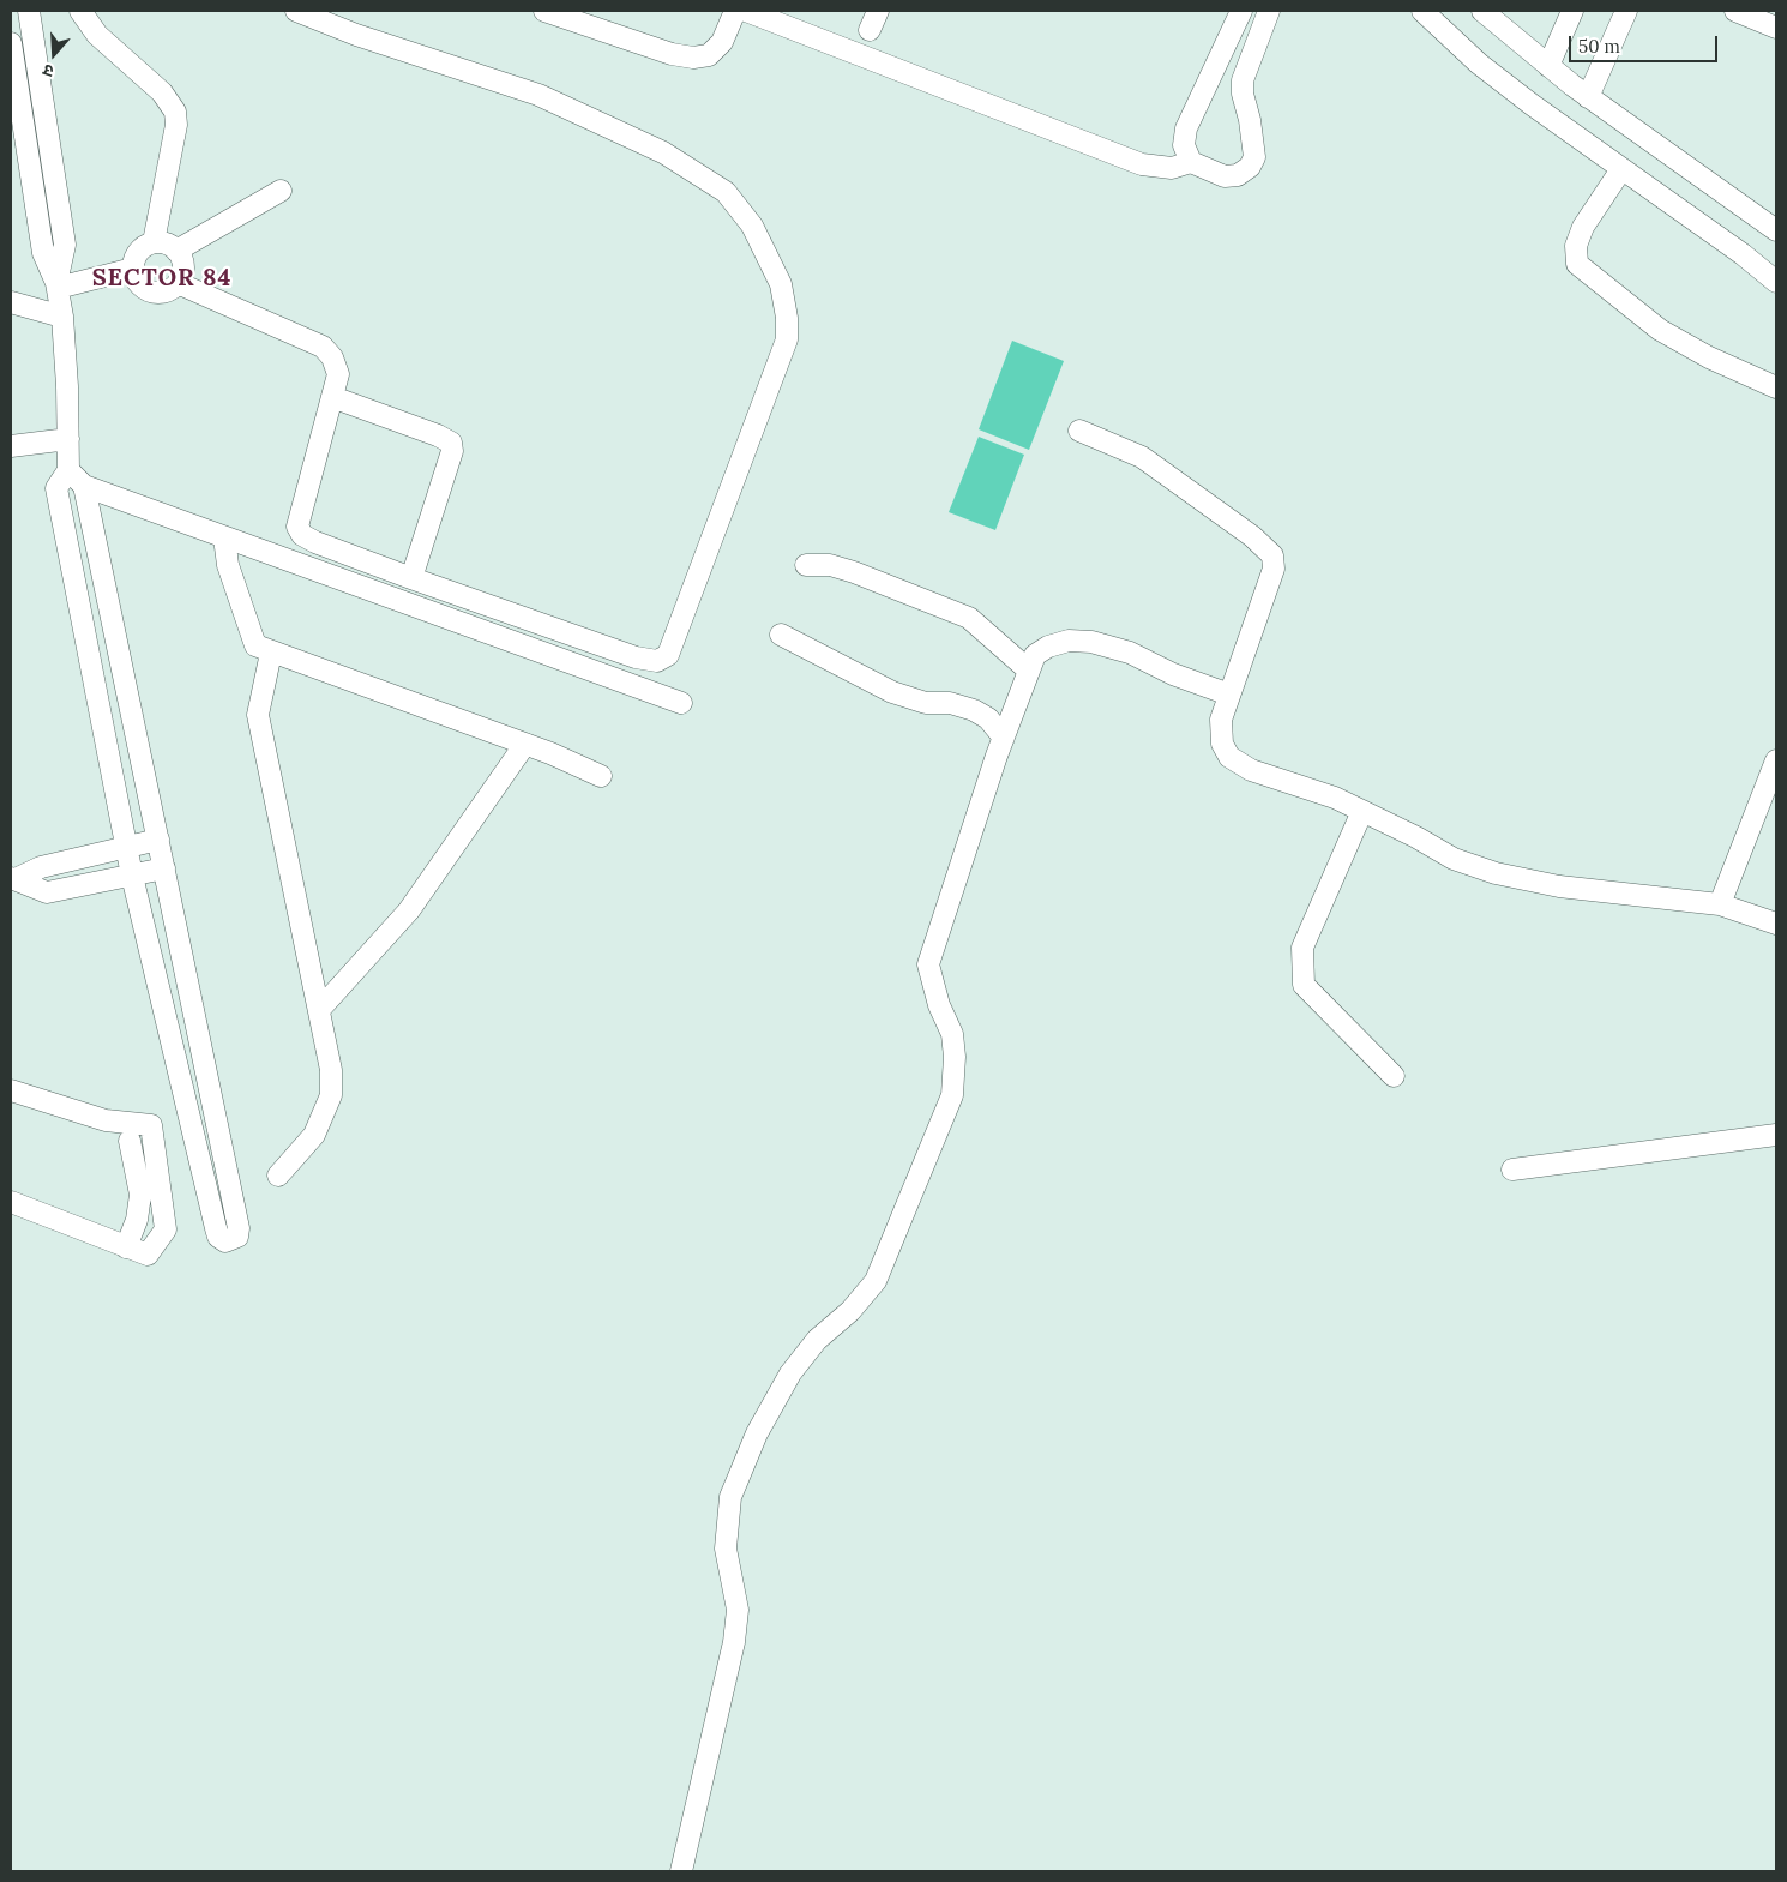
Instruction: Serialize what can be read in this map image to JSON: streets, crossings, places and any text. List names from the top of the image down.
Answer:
{
  "districts": ["SECTOR 84"],
  "scale_bar": "50 m",
  "north": "bottom"
}
